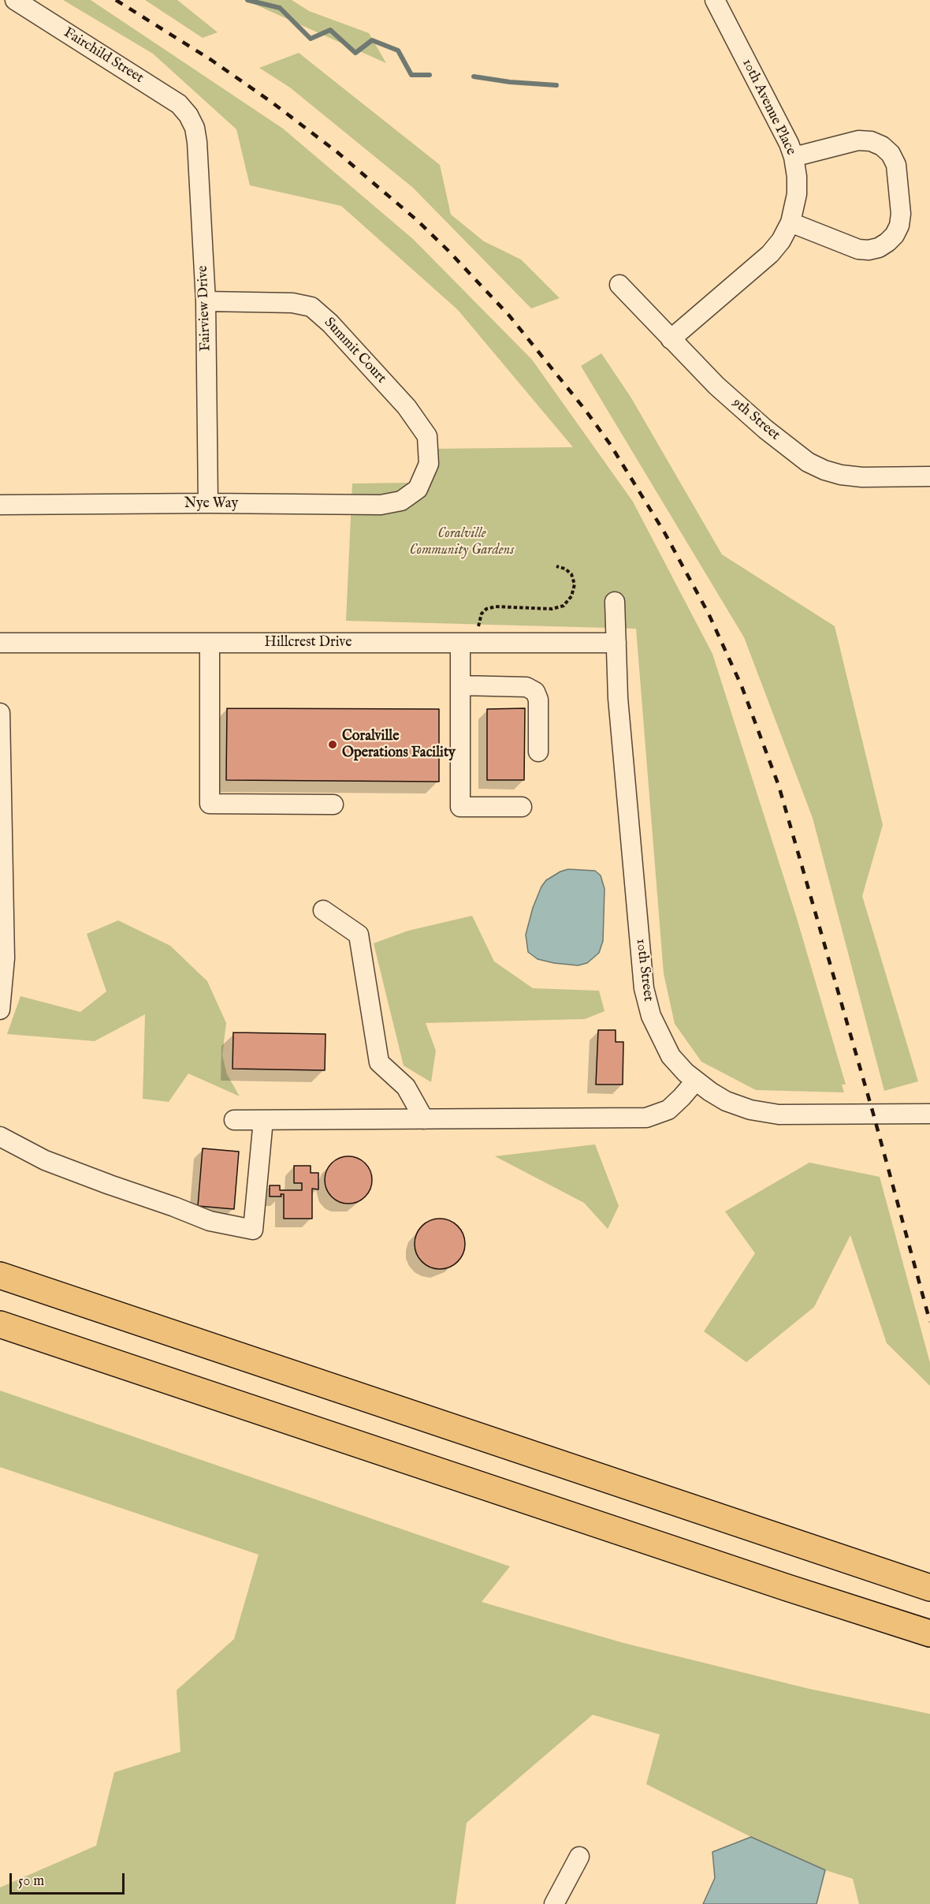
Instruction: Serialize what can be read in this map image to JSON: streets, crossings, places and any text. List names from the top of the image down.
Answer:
{
  "streets": {
    "street": [
      "Fairchild Street",
      "10th Avenue Place",
      "Fairview Drive",
      "Summit Court",
      "9th Street",
      "Nye Way",
      "Hillcrest Drive",
      "10th Street"
    ]
  },
  "crossings": [
    ["Fairchild Street", "Fairview Drive"],
    ["10th Avenue Place", "9th Street"],
    ["Fairview Drive", "Summit Court"],
    ["Fairview Drive", "Nye Way"],
    ["Summit Court", "Nye Way"],
    ["Hillcrest Drive", "10th Street"]
  ],
  "parks": ["Coralville Community Gardens"],
  "places": ["Coralville Operations Facility"],
  "scale_bar": "50 m"
}
